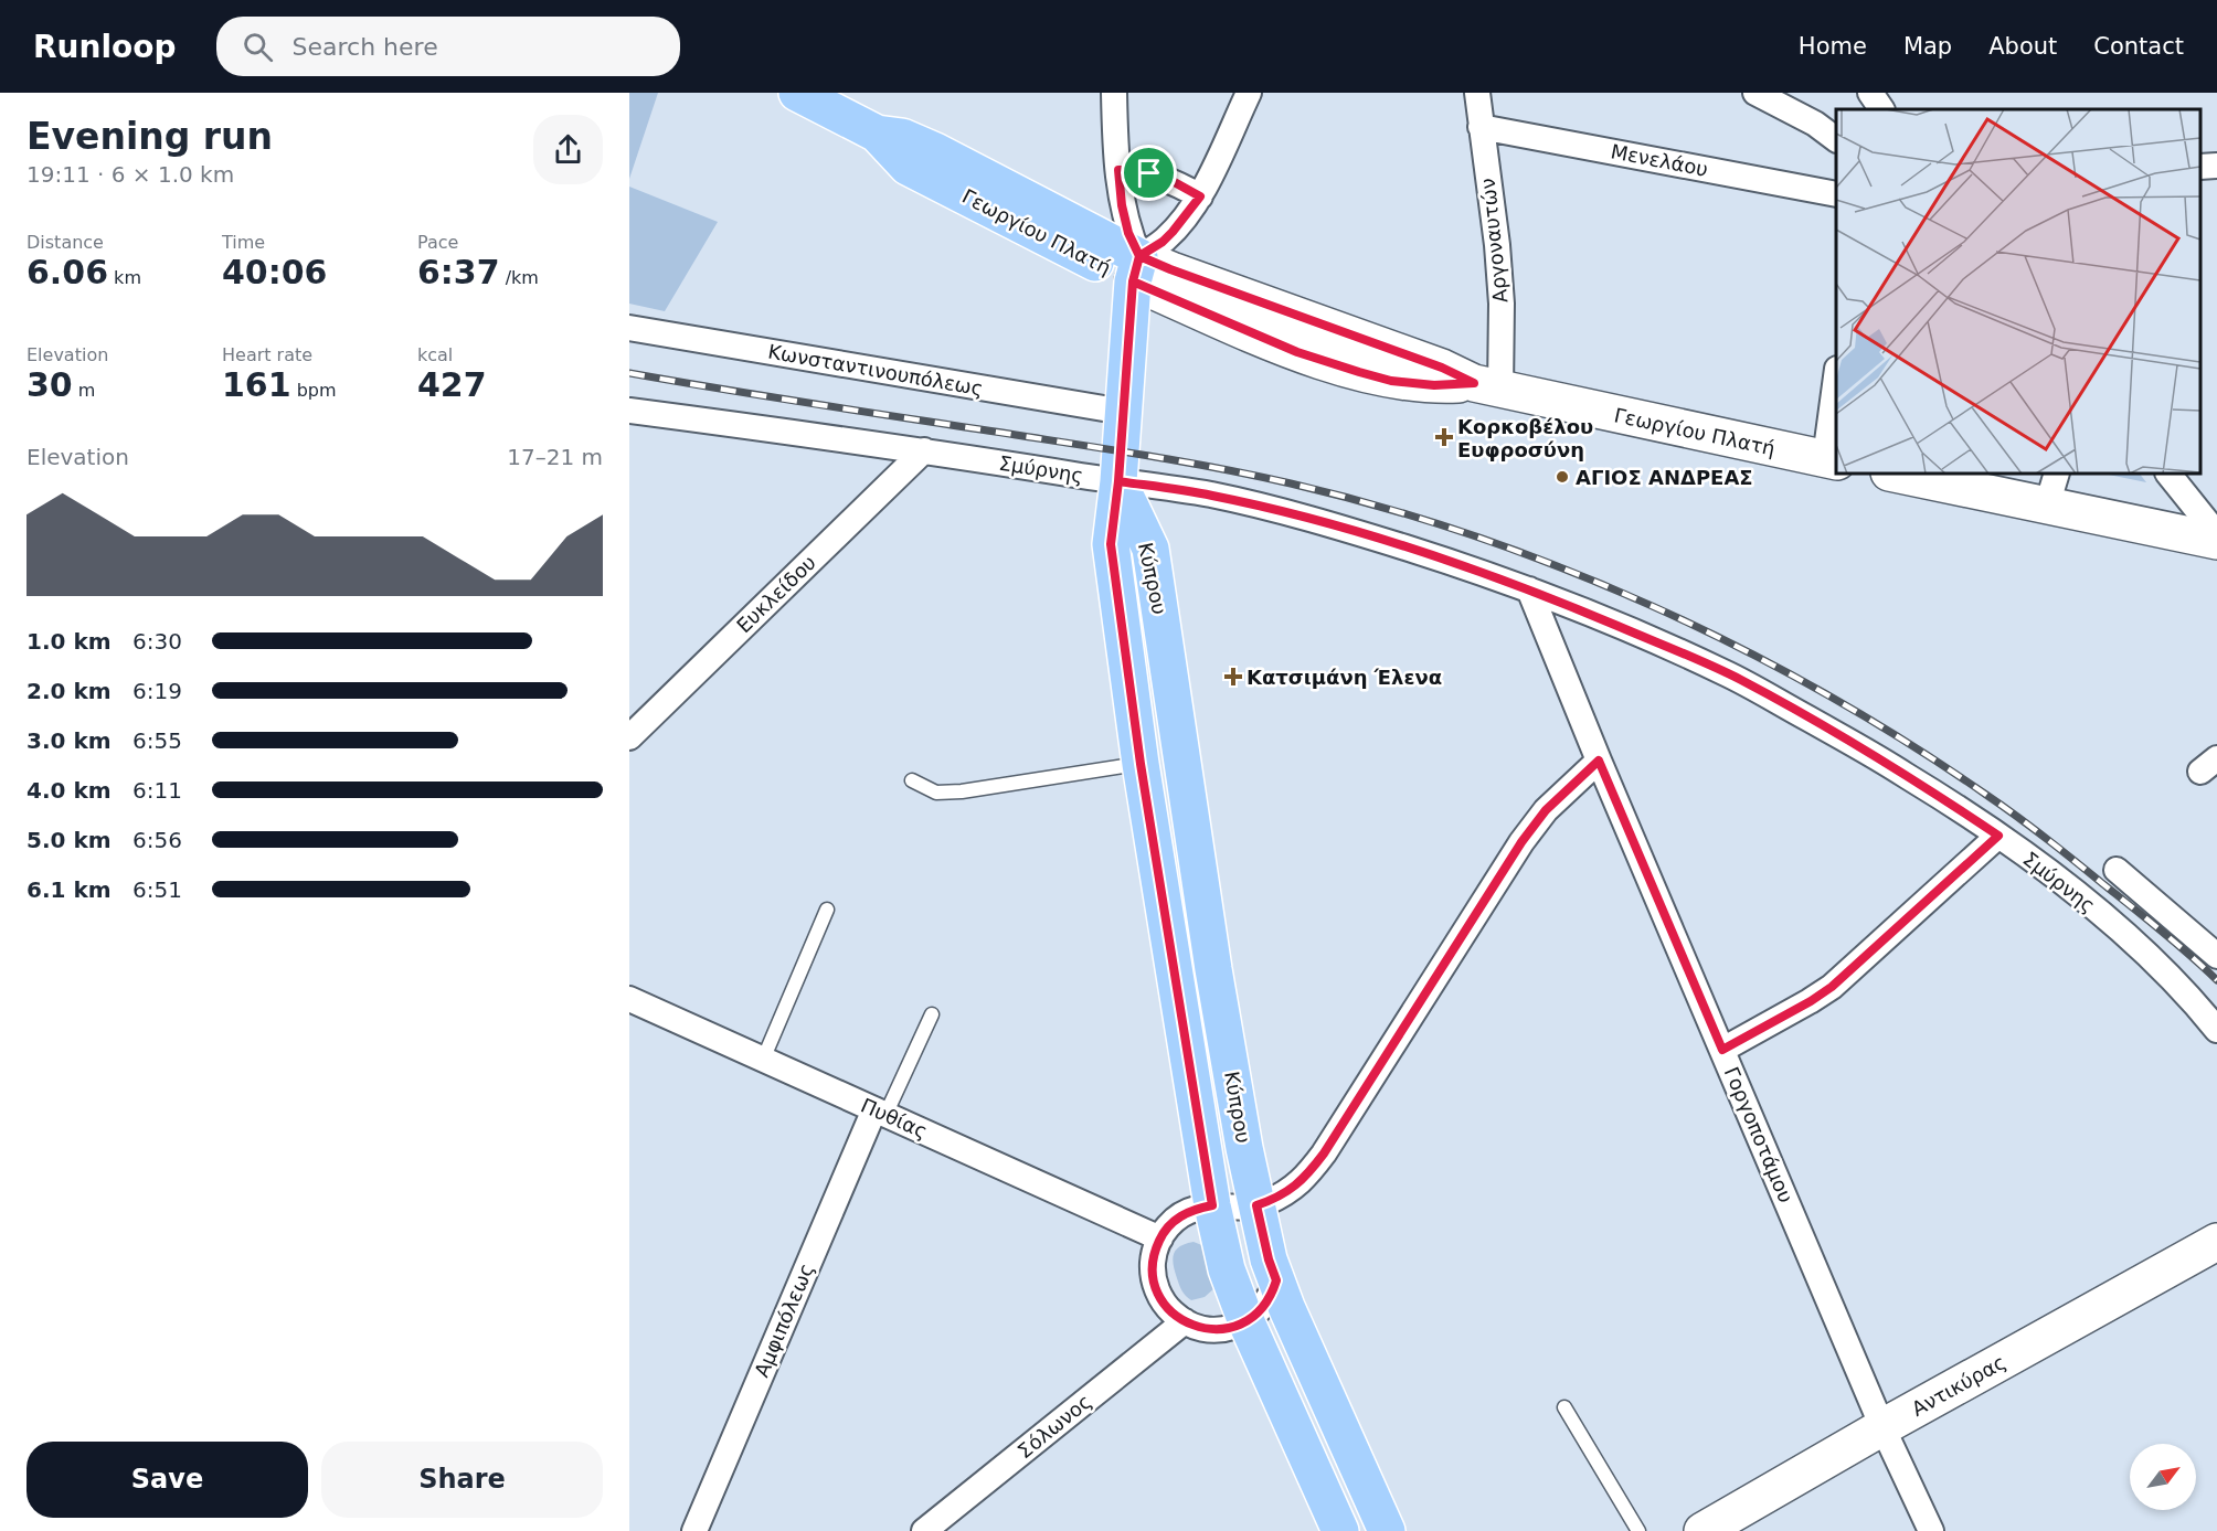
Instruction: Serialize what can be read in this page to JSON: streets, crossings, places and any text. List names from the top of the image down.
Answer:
{
  "streets": {
    "main road": ["Γεωργίου Πλατή", "Κύπρου", "Αντικύρας"],
    "street": [
      "Μενελάου",
      "Αργοναυτών",
      "Κωνσταντινουπόλεως",
      "Σμύρνης",
      "Ευκλείδου",
      "Πυθίας",
      "Γοργοποτάμου",
      "Αμφιπόλεως",
      "Σόλωνος"
    ]
  },
  "crossings": [
    ["Μενελάου", "Αργοναυτών"],
    ["Γεωργίου Πλατή", "Αργοναυτών"],
    ["Σμύρνης", "Κύπρου"],
    ["Σμύρνης", "Ευκλείδου"],
    ["Σμύρνης", "Γοργοποτάμου"],
    ["Πυθίας", "Αμφιπόλεως"],
    ["Γοργοποτάμου", "Αντικύρας"]
  ],
  "places": {
    "health": ["Κορκοβέλου Ευφροσύνη", "Κατσιμάνη Έλενα"],
    "other": ["ΑΓΙΟΣ ΑΝΔΡΕΑΣ"]
  },
  "north": "top right",
  "page": {
    "header": "Runloop",
    "search": "Search here",
    "nav": [
      "Home",
      "Map",
      "About",
      "Contact"
    ],
    "heading": ["Evening run", "19:11 · 6 × 1.0 km"],
    "stats": [
      ["Distance", "6.06 km"],
      ["Time", "40:06"],
      ["Pace", "6:37 /km"],
      ["Elevation", "30 m"],
      ["Heart rate", "161 bpm"],
      ["kcal", "427"]
    ],
    "chart": ["Elevation", "17–21 m"],
    "list": [
      {
        "name": "1.0 km",
        "note": "6:30"
      },
      {
        "name": "2.0 km",
        "note": "6:19"
      },
      {
        "name": "3.0 km",
        "note": "6:55"
      },
      {
        "name": "4.0 km",
        "note": "6:11"
      },
      {
        "name": "5.0 km",
        "note": "6:56"
      },
      {
        "name": "6.1 km",
        "note": "6:51"
      }
    ],
    "buttons": ["Save", "Share"]
  }
}
